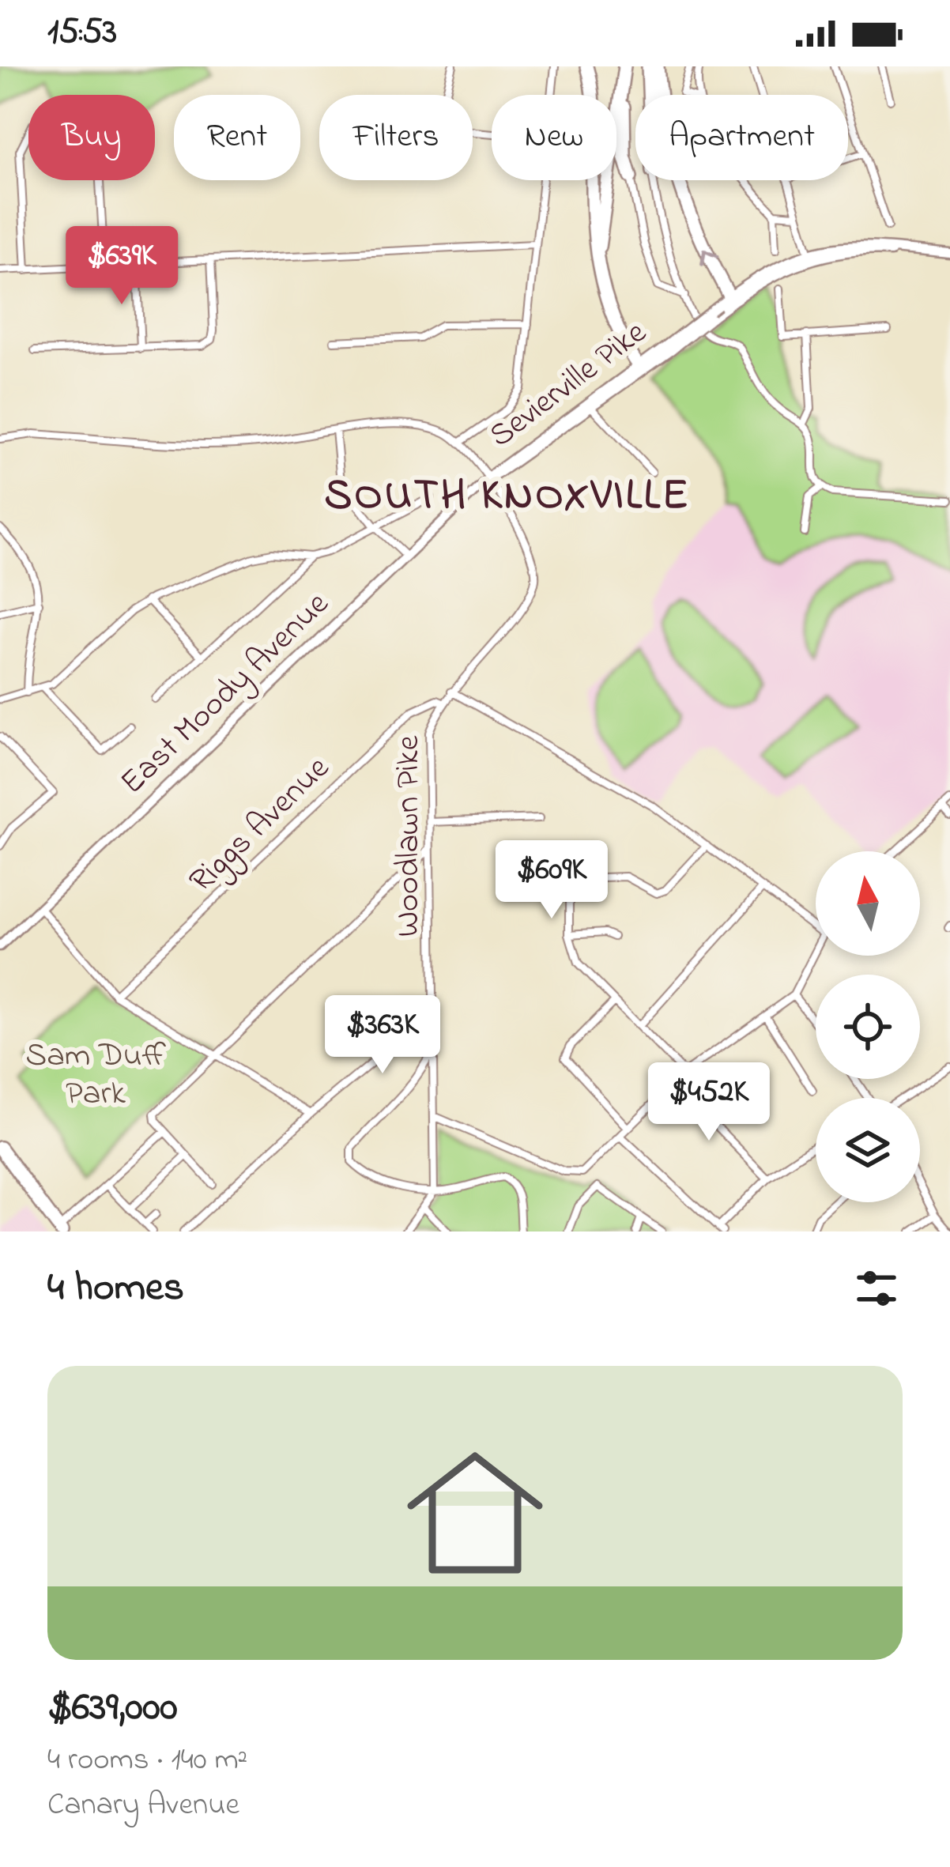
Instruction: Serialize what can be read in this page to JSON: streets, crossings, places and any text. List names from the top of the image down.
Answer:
{
  "streets": {
    "main road": ["Sevierville Pike", "East Moody Avenue"],
    "street": ["Riggs Avenue", "Woodlawn Pike"]
  },
  "crossings": [
    ["Sevierville Pike", "East Moody Avenue"],
    ["Sevierville Pike", "Woodlawn Pike"],
    ["East Moody Avenue", "Woodlawn Pike"],
    ["Riggs Avenue", "Woodlawn Pike"]
  ],
  "districts": ["SOUTH KNOXVILLE"],
  "parks": ["Sam Duff Park"],
  "north": "top",
  "page": {
    "status": "15:53",
    "chip": [
      "Buy",
      "Rent",
      "Filters",
      "New",
      "Apartment"
    ],
    "price": [
      "$639K",
      "$609K",
      "$363K",
      "$452K"
    ],
    "heading": "4 homes",
    "list": [
      {
        "name": "$639,000",
        "note": "4 rooms · 140 m² · Canary Avenue"
      }
    ]
  }
}
